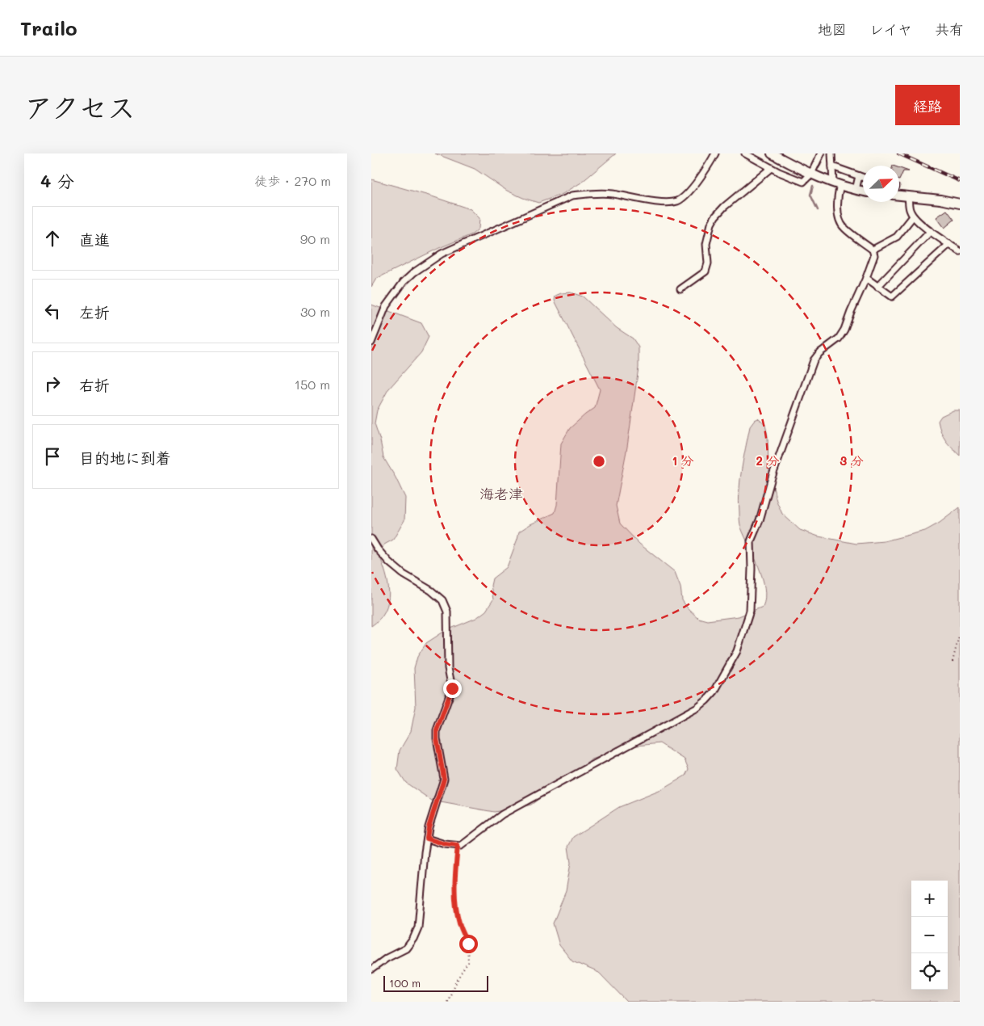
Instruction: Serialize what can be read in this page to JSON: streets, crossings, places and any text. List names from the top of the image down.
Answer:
{
  "districts": ["海老津"],
  "scale_bar": "100 m",
  "north": "top right",
  "page": {
    "header": "Trailo",
    "nav": ["地図", "レイヤ", "共有"],
    "title": "アクセス",
    "buttons": "経路",
    "heading": ["4 分", "徒歩 · 270 m"],
    "list": [
      ["直進", "90 m"],
      ["左折", "30 m"],
      ["右折", "150 m"],
      "目的地に到着"
    ],
    "map_buttons": ["+", "−"],
    "scale": "100 m"
  },
  "rings": ["1 分", "2 分", "3 分"]
}
